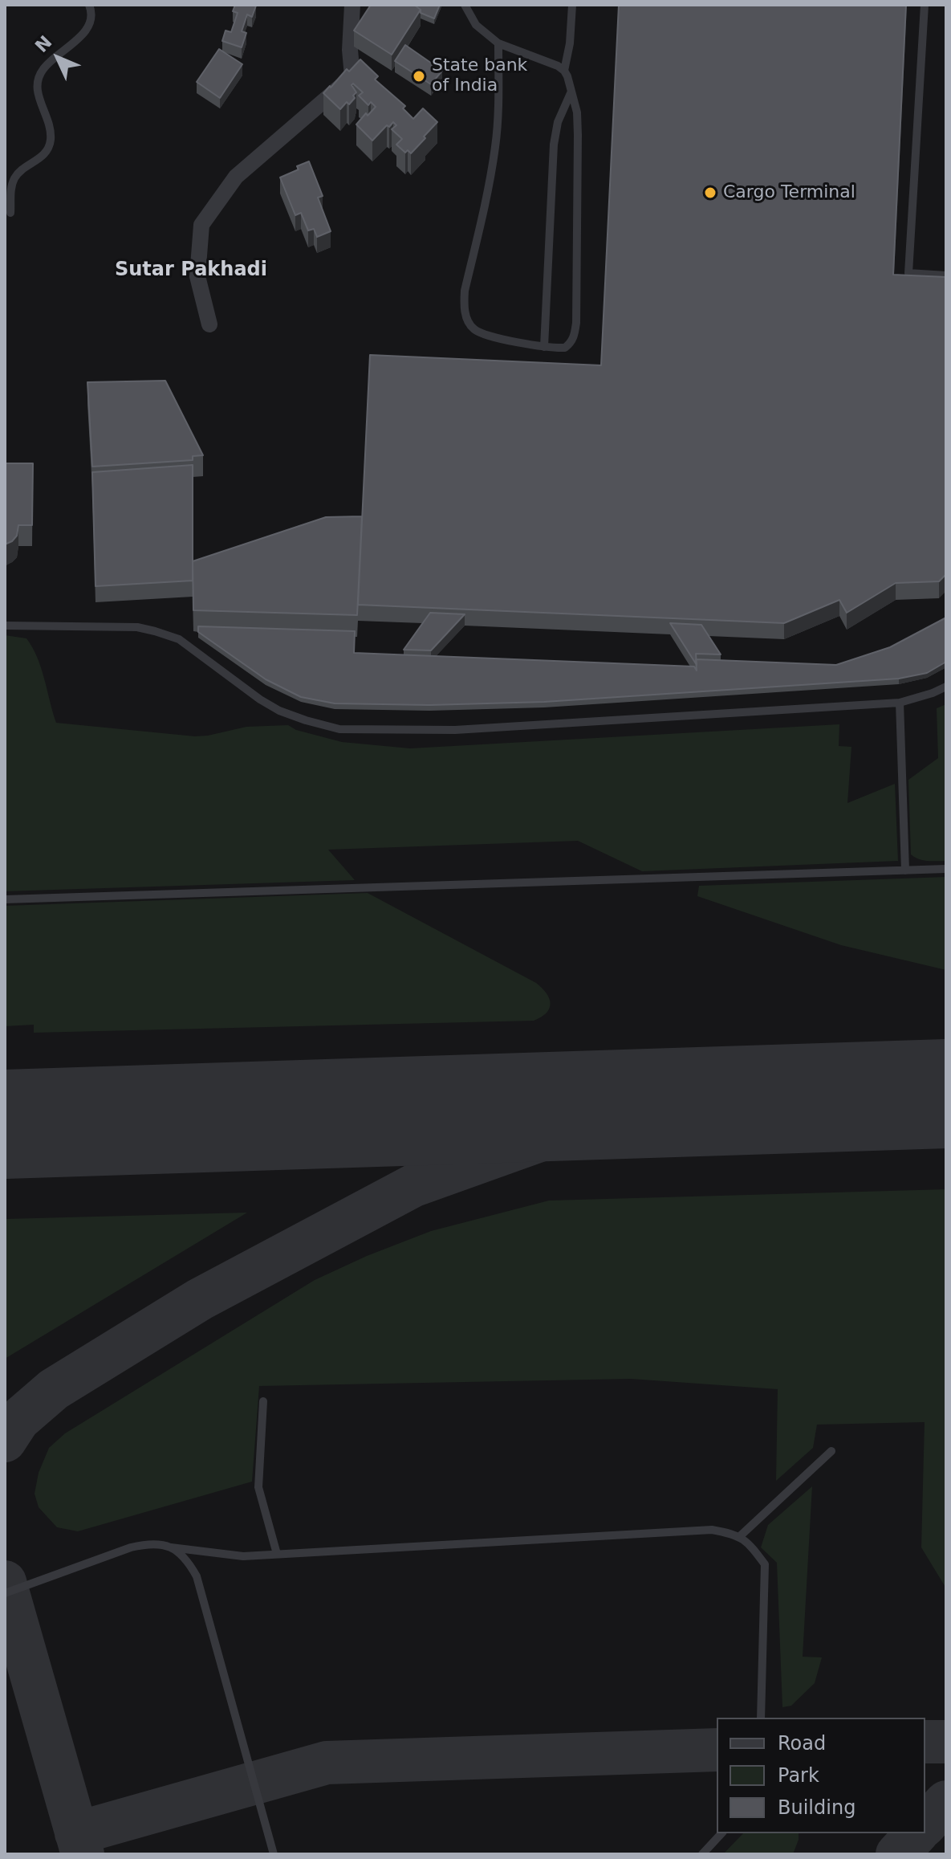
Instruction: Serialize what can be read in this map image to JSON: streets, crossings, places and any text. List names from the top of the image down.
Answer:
{
  "districts": ["Sutar Pakhadi"],
  "places": ["State bank of India", "Cargo Terminal"],
  "legend": ["Road", "Park", "Building"],
  "north": "top left"
}
